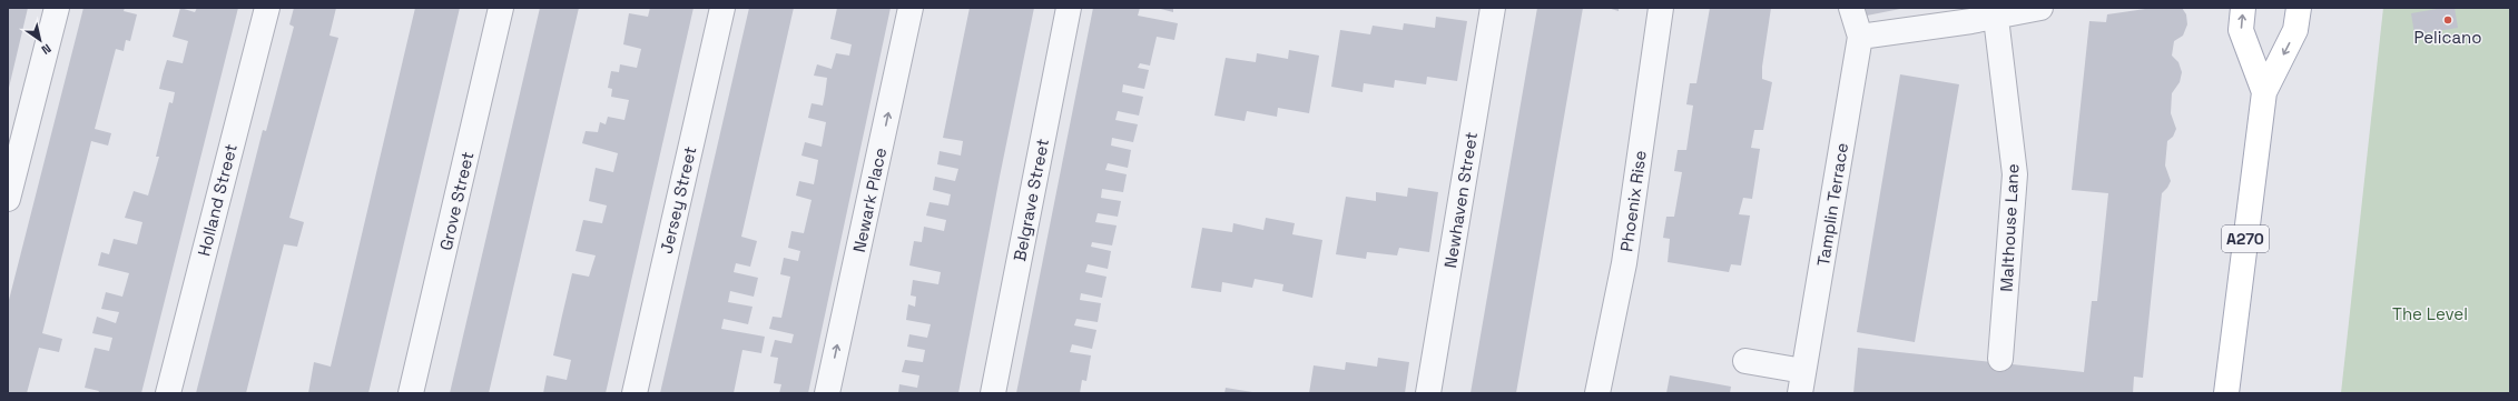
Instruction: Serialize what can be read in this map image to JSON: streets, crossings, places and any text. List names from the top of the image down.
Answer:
{
  "streets": {
    "main road": ["A270"],
    "street": [
      "Holland Street",
      "Jersey Street",
      "Newark Place",
      "Belgrave Street",
      "Newhaven Street",
      "Grove Street",
      "Phoenix Rise",
      "Tamplin Terrace",
      "Malthouse Lane"
    ]
  },
  "one_way": ["Newark Place"],
  "parks": ["The Level"],
  "places": ["Pelicano"],
  "north": "bottom right"
}
